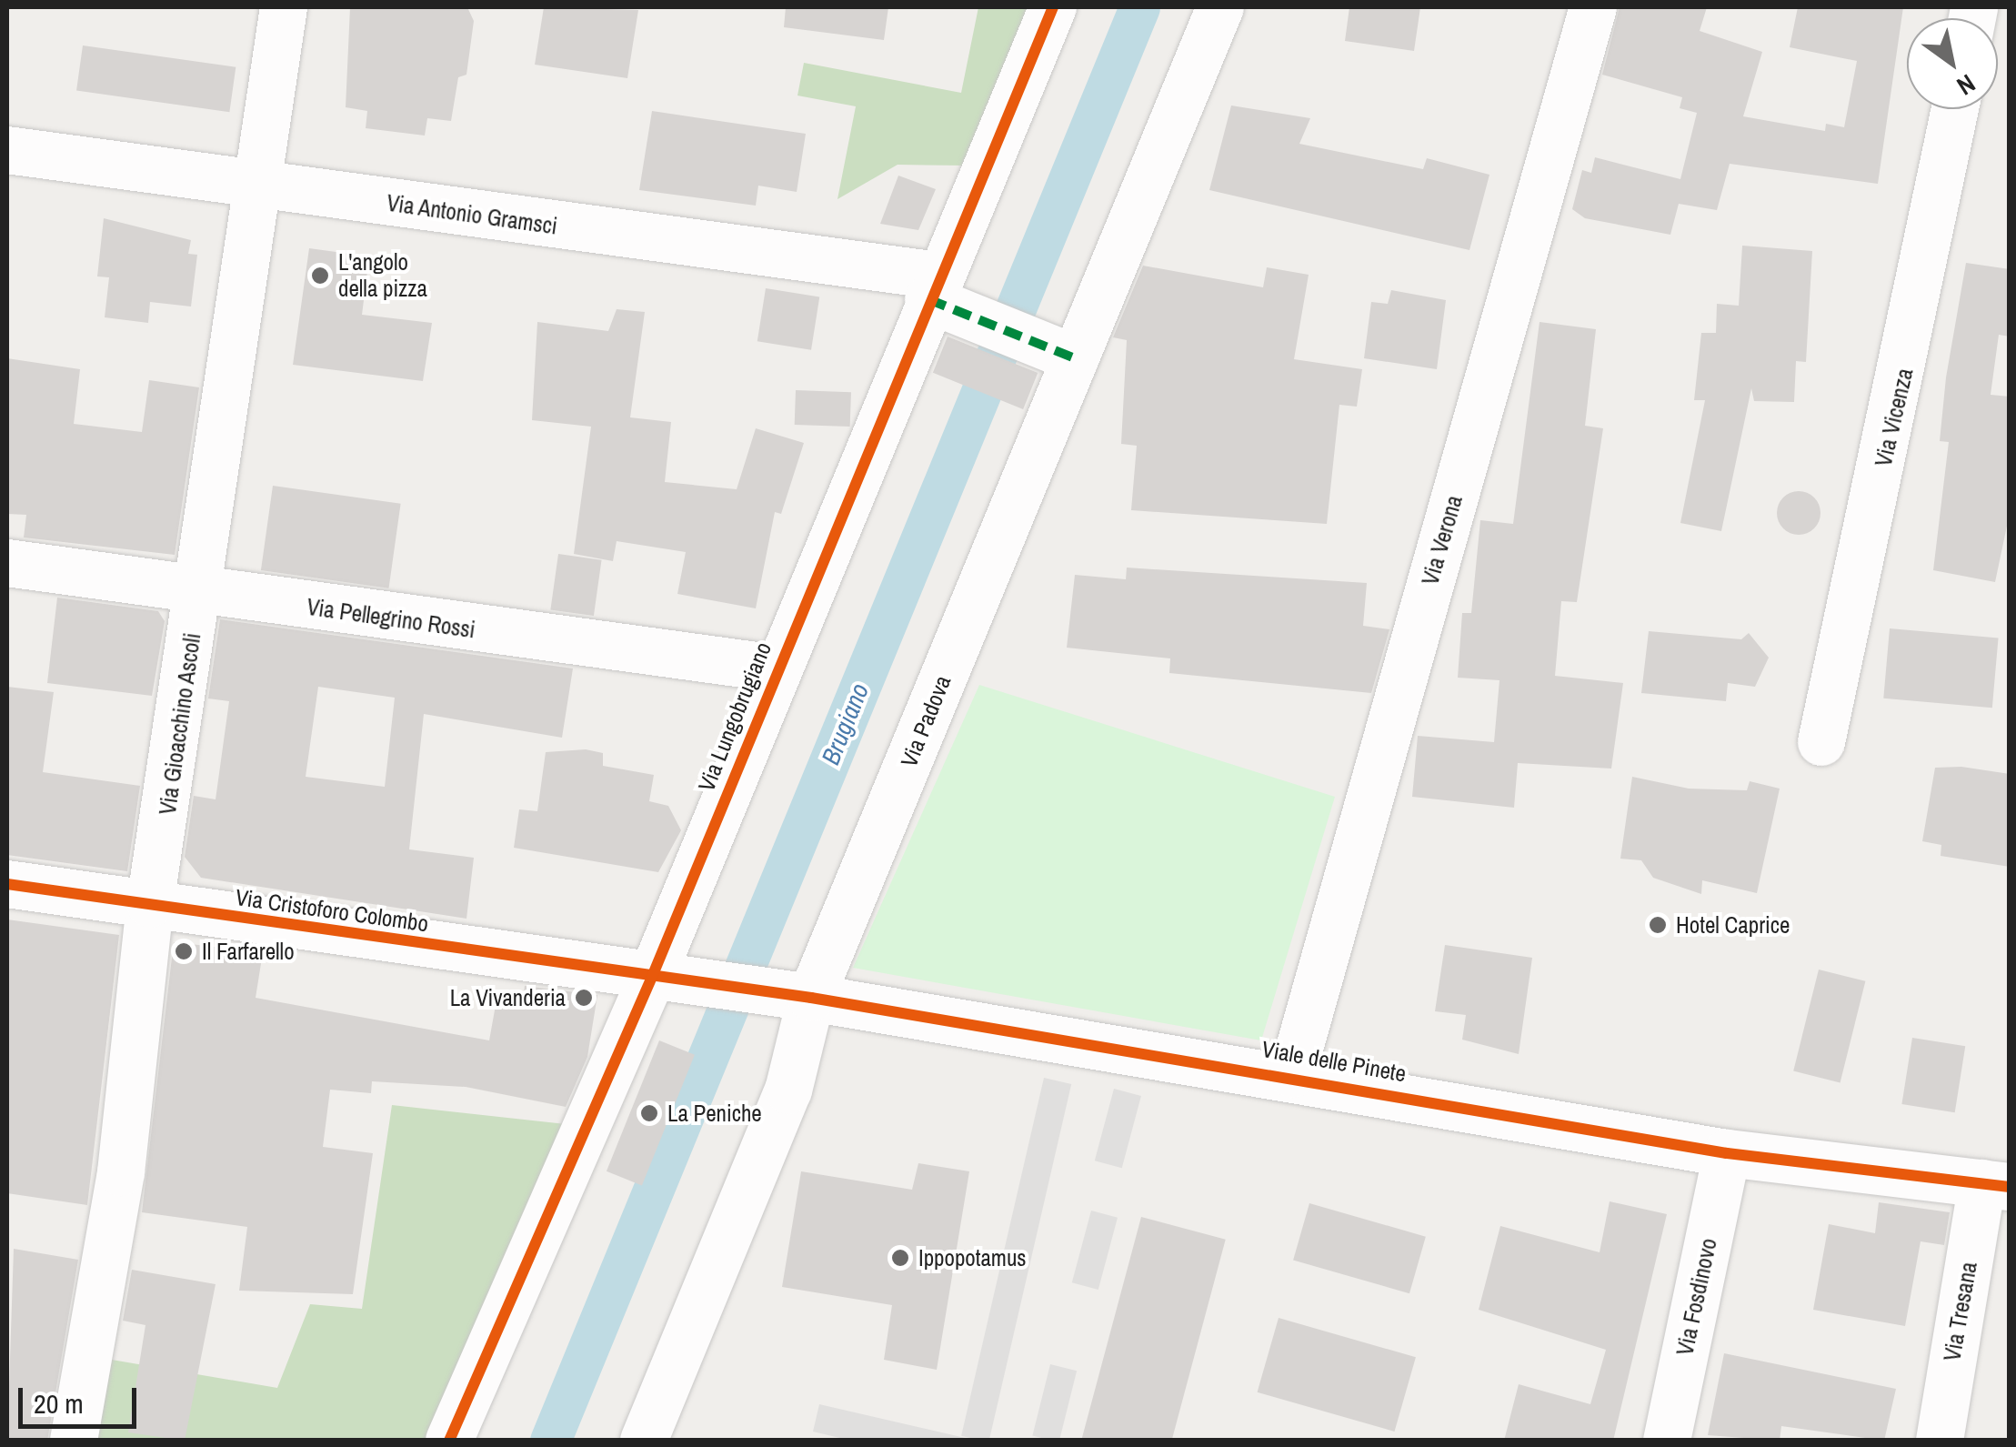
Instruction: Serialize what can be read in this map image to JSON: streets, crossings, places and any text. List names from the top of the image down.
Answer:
{
  "streets": {
    "street": [
      "Via Antonio Gramsci",
      "Via Vicenza",
      "Via Verona",
      "Via Pellegrino Rossi",
      "Via Lungobrugiano",
      "Via Padova",
      "Via Gioacchino Ascoli",
      "Via Cristoforo Colombo",
      "Viale delle Pinete",
      "Via Fosdinovo",
      "Via Tresana"
    ]
  },
  "crossings": [
    ["Via Antonio Gramsci", "Via Lungobrugiano"],
    ["Via Antonio Gramsci", "Via Padova"],
    ["Via Antonio Gramsci", "Via Gioacchino Ascoli"],
    ["Via Verona", "Viale delle Pinete"],
    ["Via Pellegrino Rossi", "Via Lungobrugiano"],
    ["Via Pellegrino Rossi", "Via Gioacchino Ascoli"],
    ["Via Lungobrugiano", "Via Cristoforo Colombo"],
    ["Via Lungobrugiano", "Viale delle Pinete"],
    ["Via Padova", "Viale delle Pinete"],
    ["Via Gioacchino Ascoli", "Via Cristoforo Colombo"],
    ["Via Cristoforo Colombo", "Viale delle Pinete"],
    ["Viale delle Pinete", "Via Fosdinovo"],
    ["Viale delle Pinete", "Via Tresana"]
  ],
  "water": ["Brugiano"],
  "places": [
    "L'angolo della pizza",
    "Hotel Caprice",
    "Il Farfarello",
    "La Vivanderia",
    "La Peniche",
    "Ippopotamus"
  ],
  "scale_bar": "20 m",
  "north": "bottom right"
}
